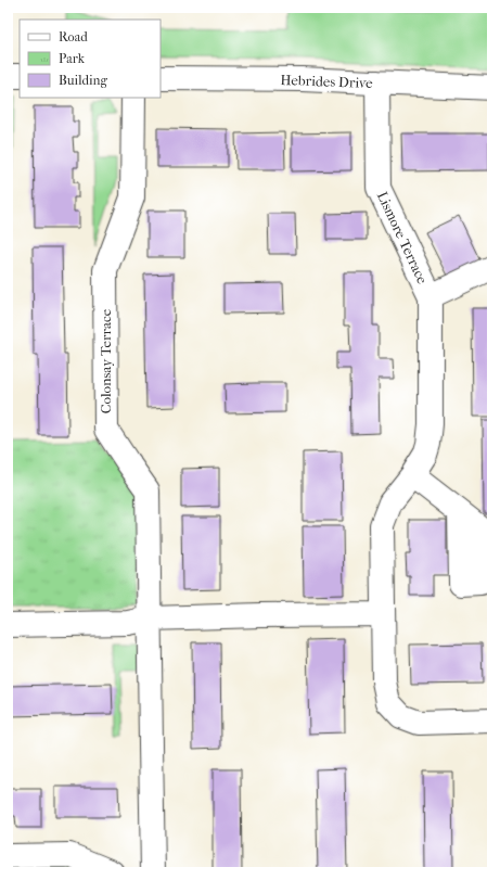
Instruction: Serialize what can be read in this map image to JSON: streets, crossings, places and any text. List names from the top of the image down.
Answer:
{
  "streets": {
    "street": ["Hebrides Drive", "Lismore Terrace", "Colonsay Terrace"]
  },
  "crossings": [
    ["Hebrides Drive", "Lismore Terrace"]
  ],
  "legend": ["Road", "Park", "Building"]
}
